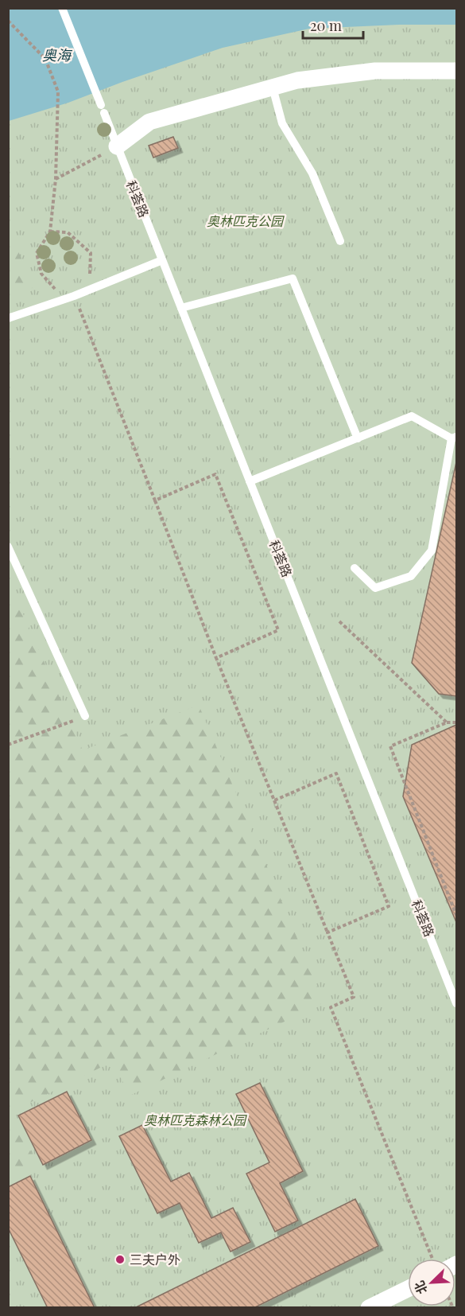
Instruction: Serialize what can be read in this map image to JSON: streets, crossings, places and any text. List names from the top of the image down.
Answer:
{
  "streets": {
    "lane": ["科荟路"]
  },
  "water": ["奥海"],
  "parks": ["奥林匹克公园", "奥林匹克森林公园"],
  "places": ["三夫户外"],
  "scale_bar": "20 m",
  "north": "bottom left"
}
